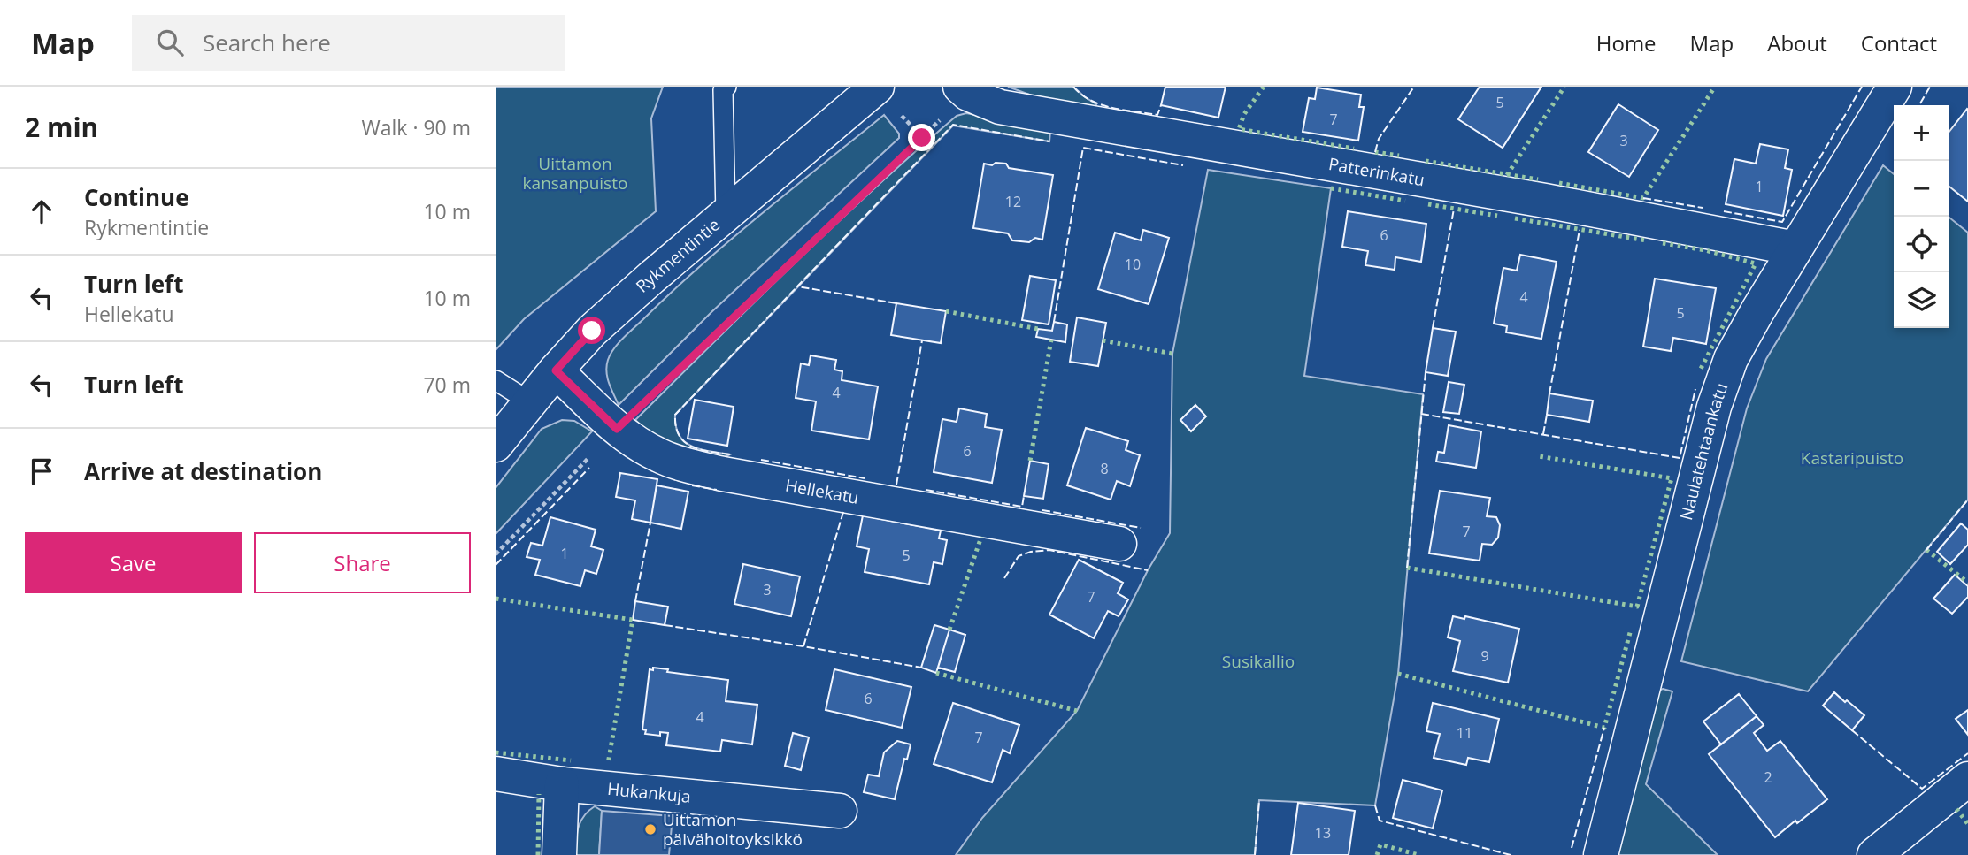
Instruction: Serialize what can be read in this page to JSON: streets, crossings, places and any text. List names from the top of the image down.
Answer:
{
  "streets": {
    "street": [
      "Patterinkatu",
      "Rykmentintie",
      "Naulatehtaankatu",
      "Hellekatu",
      "Hukankuja"
    ]
  },
  "crossings": [
    ["Patterinkatu", "Naulatehtaankatu"],
    ["Rykmentintie", "Hellekatu"]
  ],
  "parks": ["Uittamon kansanpuisto", "Kastaripuisto", "Susikallio"],
  "places": ["Uittamon päivähoitoyksikkö"],
  "house_numbers": [
    "5",
    "7",
    "3",
    "1",
    "12",
    "6",
    "10",
    "4",
    "5",
    "4",
    "6",
    "8",
    "7",
    "1",
    "5",
    "3",
    "7",
    "9",
    "6",
    "4",
    "11",
    "7",
    "2",
    "13"
  ],
  "page": {
    "header": "Map",
    "search": "Search here",
    "nav": [
      "Home",
      "Map",
      "About",
      "Contact"
    ],
    "heading": ["2 min", "Walk · 90 m"],
    "map_buttons": ["+", "−"],
    "list": [
      ["Continue", "Rykmentintie", "10 m"],
      ["Turn left", "Hellekatu", "10 m"],
      ["Turn left", "70 m"],
      "Arrive at destination"
    ],
    "buttons": ["Save", "Share"]
  }
}
